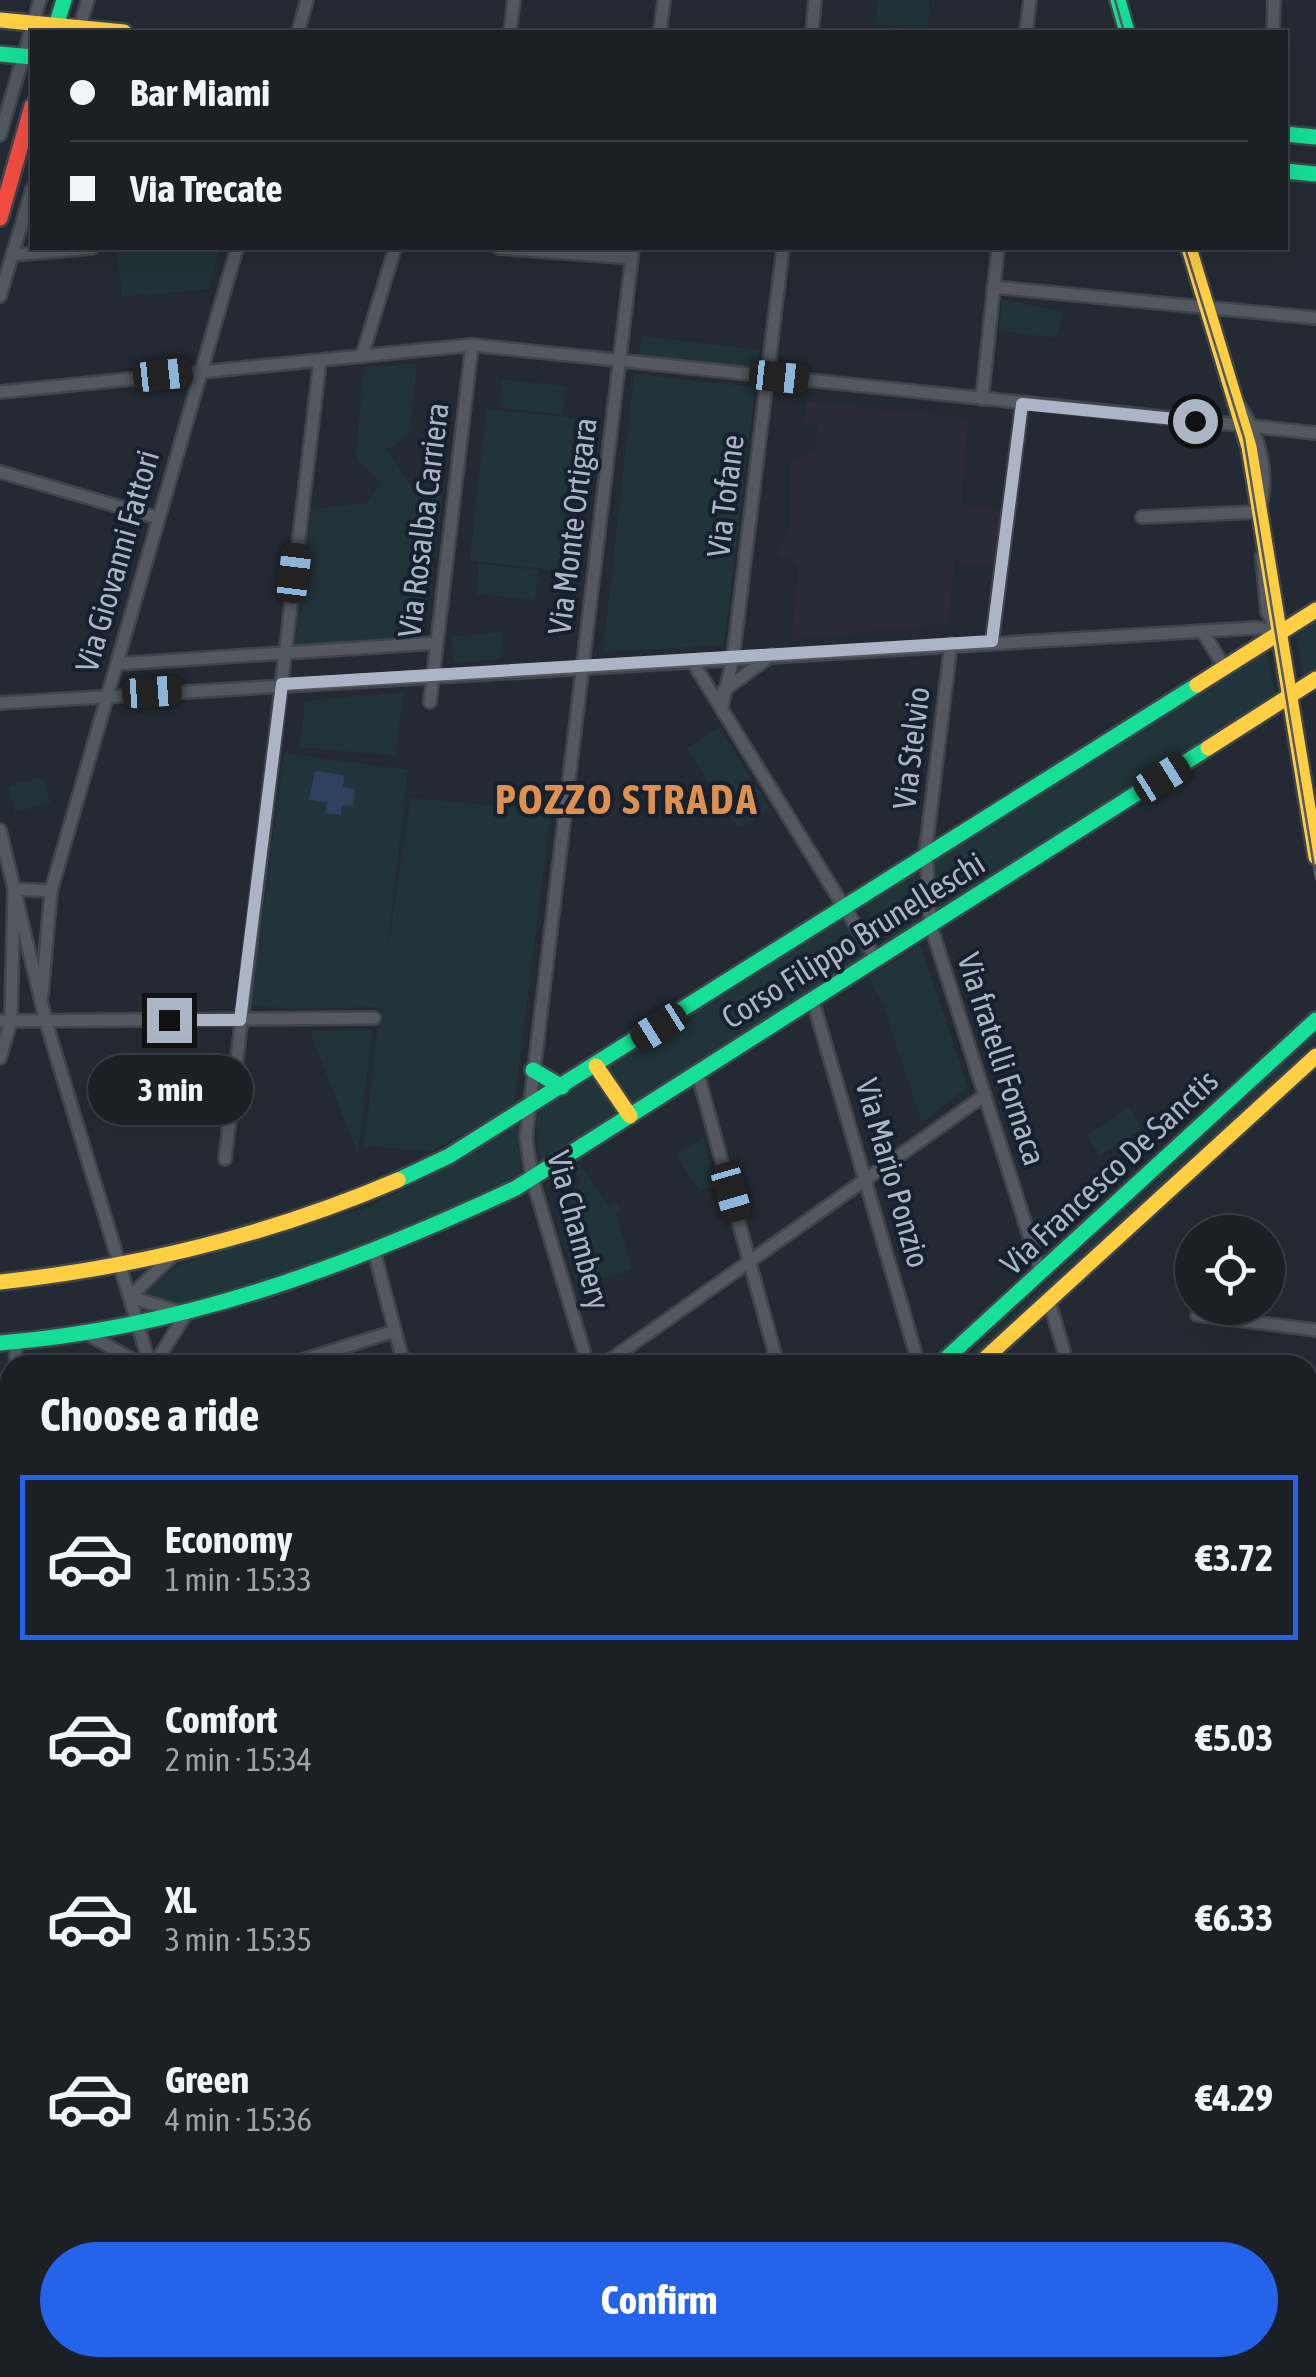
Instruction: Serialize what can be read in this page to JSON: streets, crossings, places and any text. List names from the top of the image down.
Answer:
{
  "streets": {
    "street": [
      "Via Tofane",
      "Via Rosalba Carriera",
      "Via Monte Ortigara",
      "Via Giovanni Fattori",
      "Via Stelvio",
      "Corso Filippo Brunelleschi",
      "Via fratelli Fornaca",
      "Via Francesco De Sanctis",
      "Via Mario Ponzio",
      "Via Chambery"
    ]
  },
  "crossings": [
    ["Via Monte Ortigara", "Corso Filippo Brunelleschi"],
    ["Via Monte Ortigara", "Via Chambery"],
    ["Via Stelvio", "Corso Filippo Brunelleschi"],
    ["Via Stelvio", "Via fratelli Fornaca"],
    ["Corso Filippo Brunelleschi", "Via fratelli Fornaca"],
    ["Corso Filippo Brunelleschi", "Via Mario Ponzio"],
    ["Corso Filippo Brunelleschi", "Via Chambery"],
    ["Via fratelli Fornaca", "Via Francesco De Sanctis"]
  ],
  "districts": ["POZZO STRADA"],
  "page": {
    "banner": ["Bar Miami", "Via Trecate"],
    "bubble": "3 min",
    "heading": "Choose a ride",
    "list": [
      {
        "name": "Economy",
        "note": "1 min · 15:33",
        "value": "€3.72"
      },
      {
        "name": "Comfort",
        "note": "2 min · 15:34",
        "value": "€5.03"
      },
      {
        "name": "XL",
        "note": "3 min · 15:35",
        "value": "€6.33"
      },
      {
        "name": "Green",
        "note": "4 min · 15:36",
        "value": "€4.29"
      }
    ],
    "buttons": "Confirm"
  }
}
